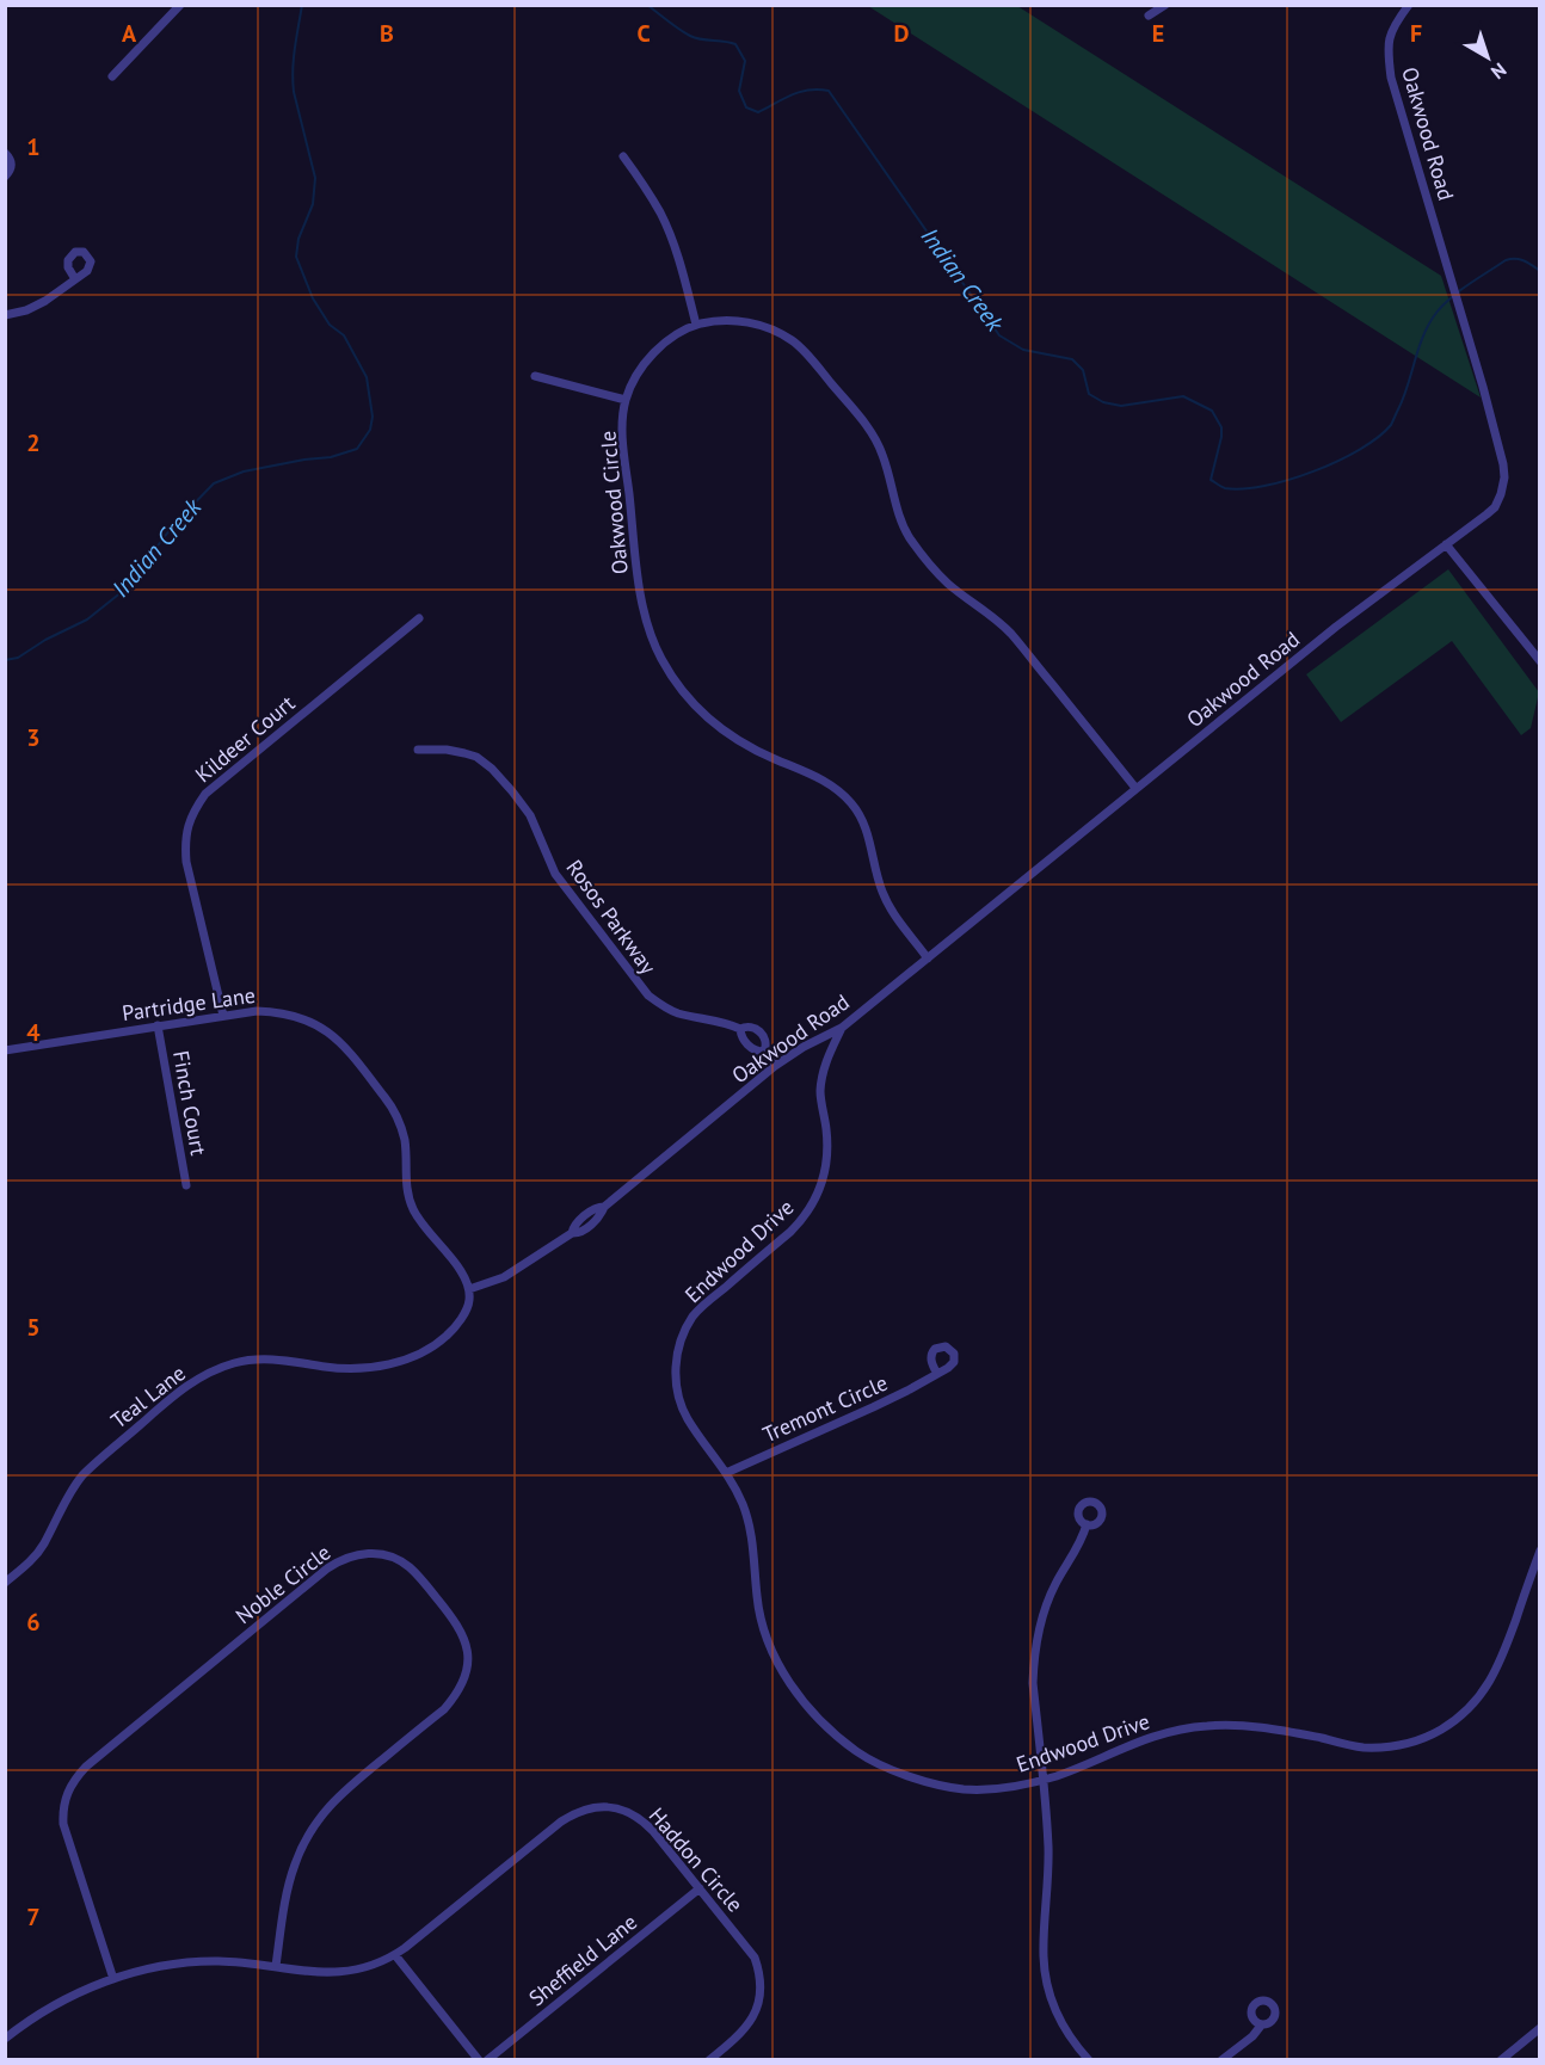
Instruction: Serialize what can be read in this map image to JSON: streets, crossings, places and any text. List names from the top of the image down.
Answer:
{
  "streets": {
    "street": [
      "Oakwood Road",
      "Oakwood Circle",
      "Kildeer Court",
      "Rosos Parkway",
      "Partridge Lane",
      "Finch Court",
      "Endwood Drive",
      "Teal Lane",
      "Tremont Circle",
      "Noble Circle",
      "Haddon Circle",
      "Sheffield Lane"
    ]
  },
  "crossings": [
    ["Oakwood Road", "Oakwood Circle"],
    ["Oakwood Road", "Rosos Parkway"],
    ["Oakwood Road", "Partridge Lane"],
    ["Oakwood Road", "Endwood Drive"],
    ["Oakwood Road", "Teal Lane"],
    ["Kildeer Court", "Partridge Lane"],
    ["Partridge Lane", "Finch Court"],
    ["Partridge Lane", "Teal Lane"],
    ["Endwood Drive", "Tremont Circle"],
    ["Noble Circle", "Haddon Circle"],
    ["Haddon Circle", "Sheffield Lane"]
  ],
  "water": ["Indian Creek"],
  "north": "bottom right",
  "grid": {
    "columns": [
      "A",
      "B",
      "C",
      "D",
      "E",
      "F"
    ],
    "rows": [
      "1",
      "2",
      "3",
      "4",
      "5",
      "6",
      "7"
    ]
  }
}
